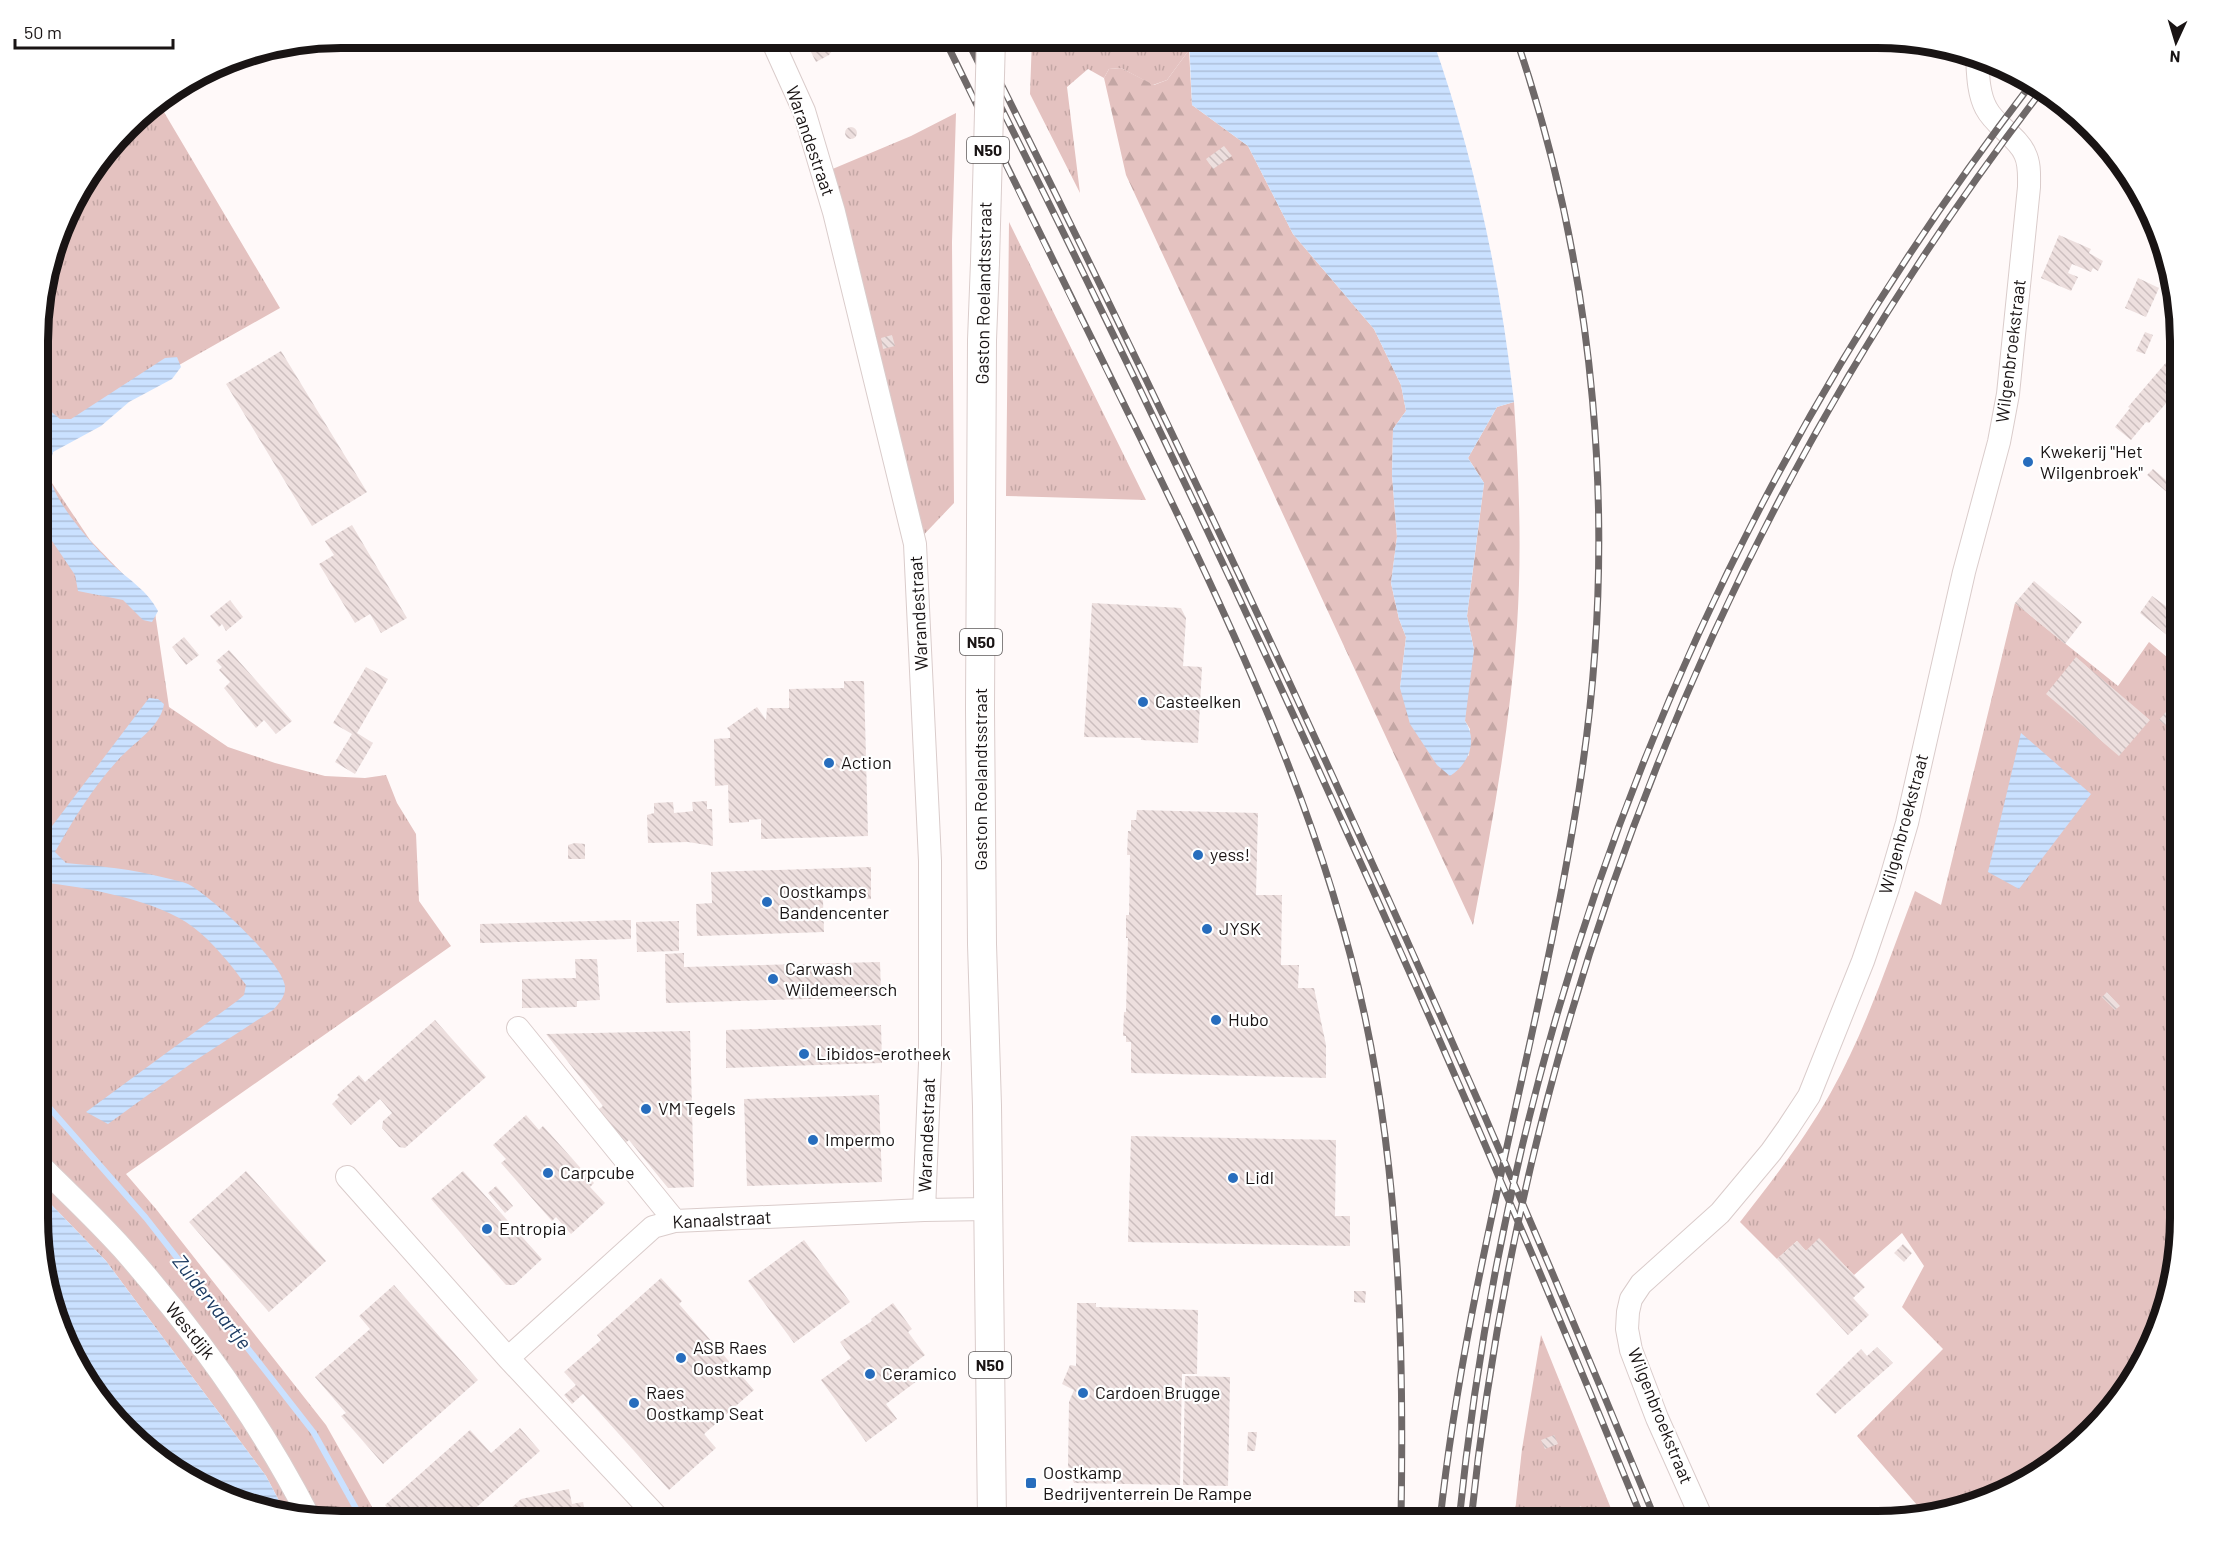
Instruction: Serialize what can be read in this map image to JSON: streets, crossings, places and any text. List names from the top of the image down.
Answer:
{
  "streets": {
    "main road": ["N50", "Gaston Roelandtsstraat"],
    "street": [
      "Warandestraat",
      "Wilgenbroekstraat",
      "Kanaalstraat",
      "Westdijk"
    ]
  },
  "crossings": [
    ["Warandestraat", "Kanaalstraat"],
    ["Gaston Roelandtsstraat", "Kanaalstraat"]
  ],
  "water": ["Zuidervaartje"],
  "places": {
    "other": [
      "Kwekerij \"Het Wilgenbroek\"",
      "Casteelken",
      "Action",
      "yess!",
      "Oostkamps Bandencenter",
      "JYSK",
      "Carwash Wildemeersch",
      "Hubo",
      "Libidos-erotheek",
      "VM Tegels",
      "Impermo",
      "Carpcube",
      "Lidl",
      "Entropia",
      "ASB Raes Oostkamp",
      "Ceramico",
      "Cardoen Brugge",
      "Raes Oostkamp Seat"
    ],
    "transit": ["Oostkamp Bedrijventerrein De Rampe"]
  },
  "scale_bar": "50 m",
  "north": "bottom"
}
